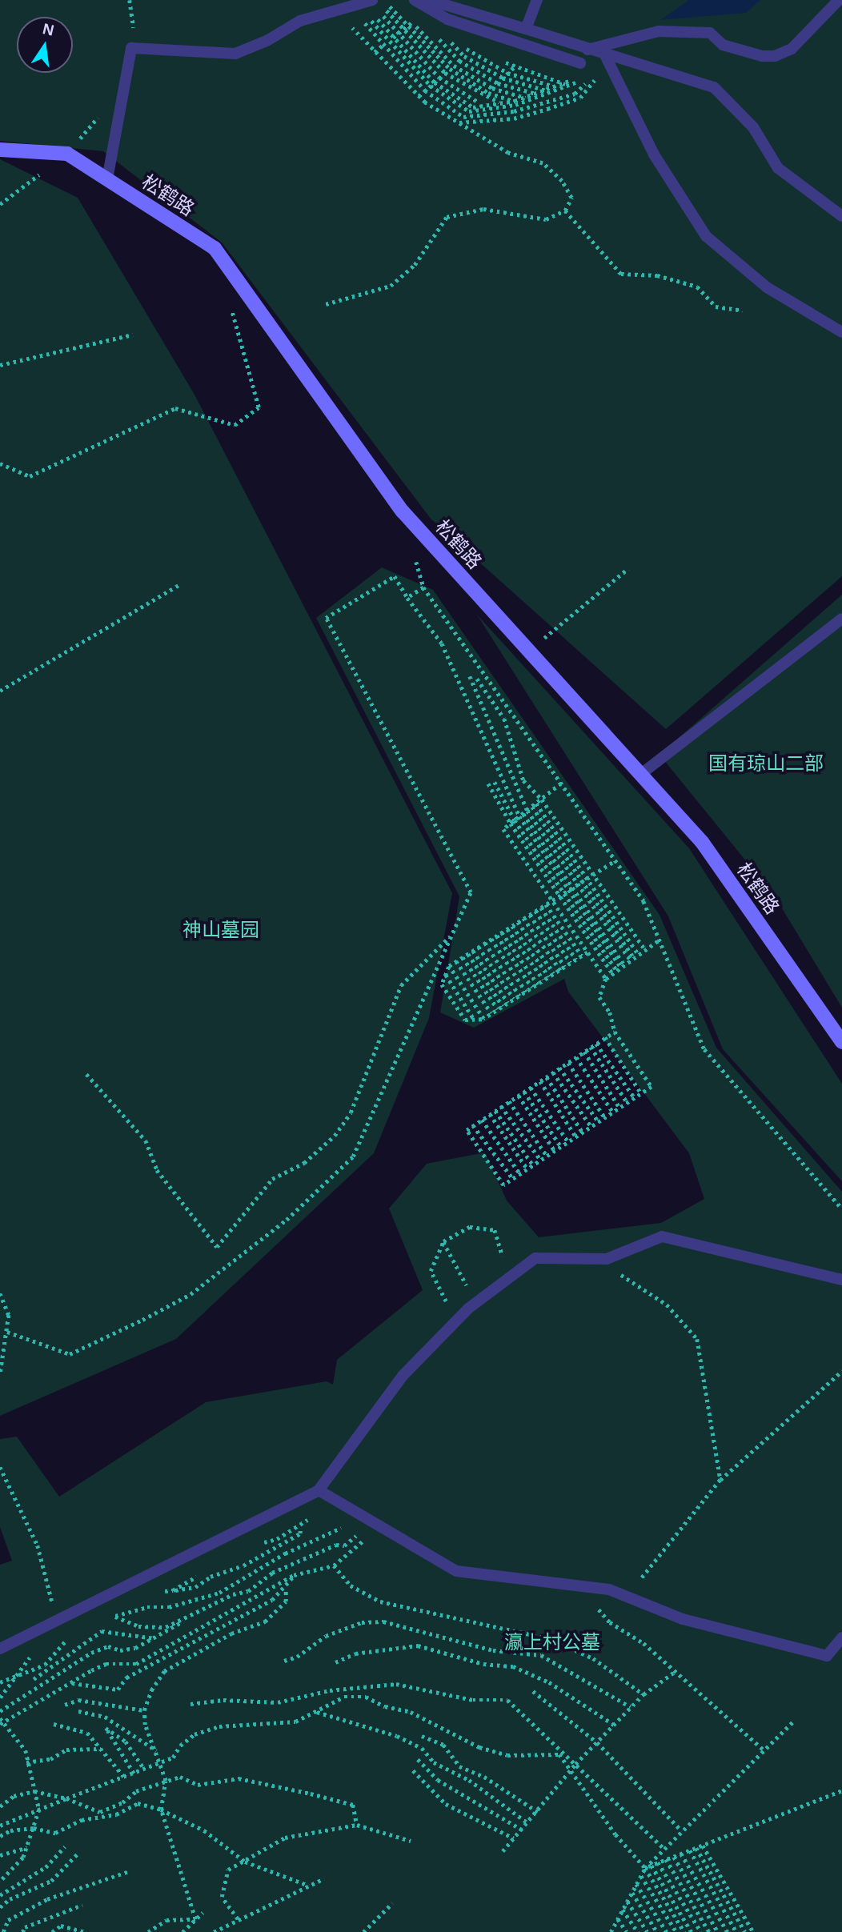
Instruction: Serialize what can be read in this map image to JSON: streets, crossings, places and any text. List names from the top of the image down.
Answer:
{
  "streets": {
    "street": ["松鹤路"]
  },
  "parks": ["国有琼山二部", "神山墓园", "瀛上村公墓"],
  "north": "top"
}
